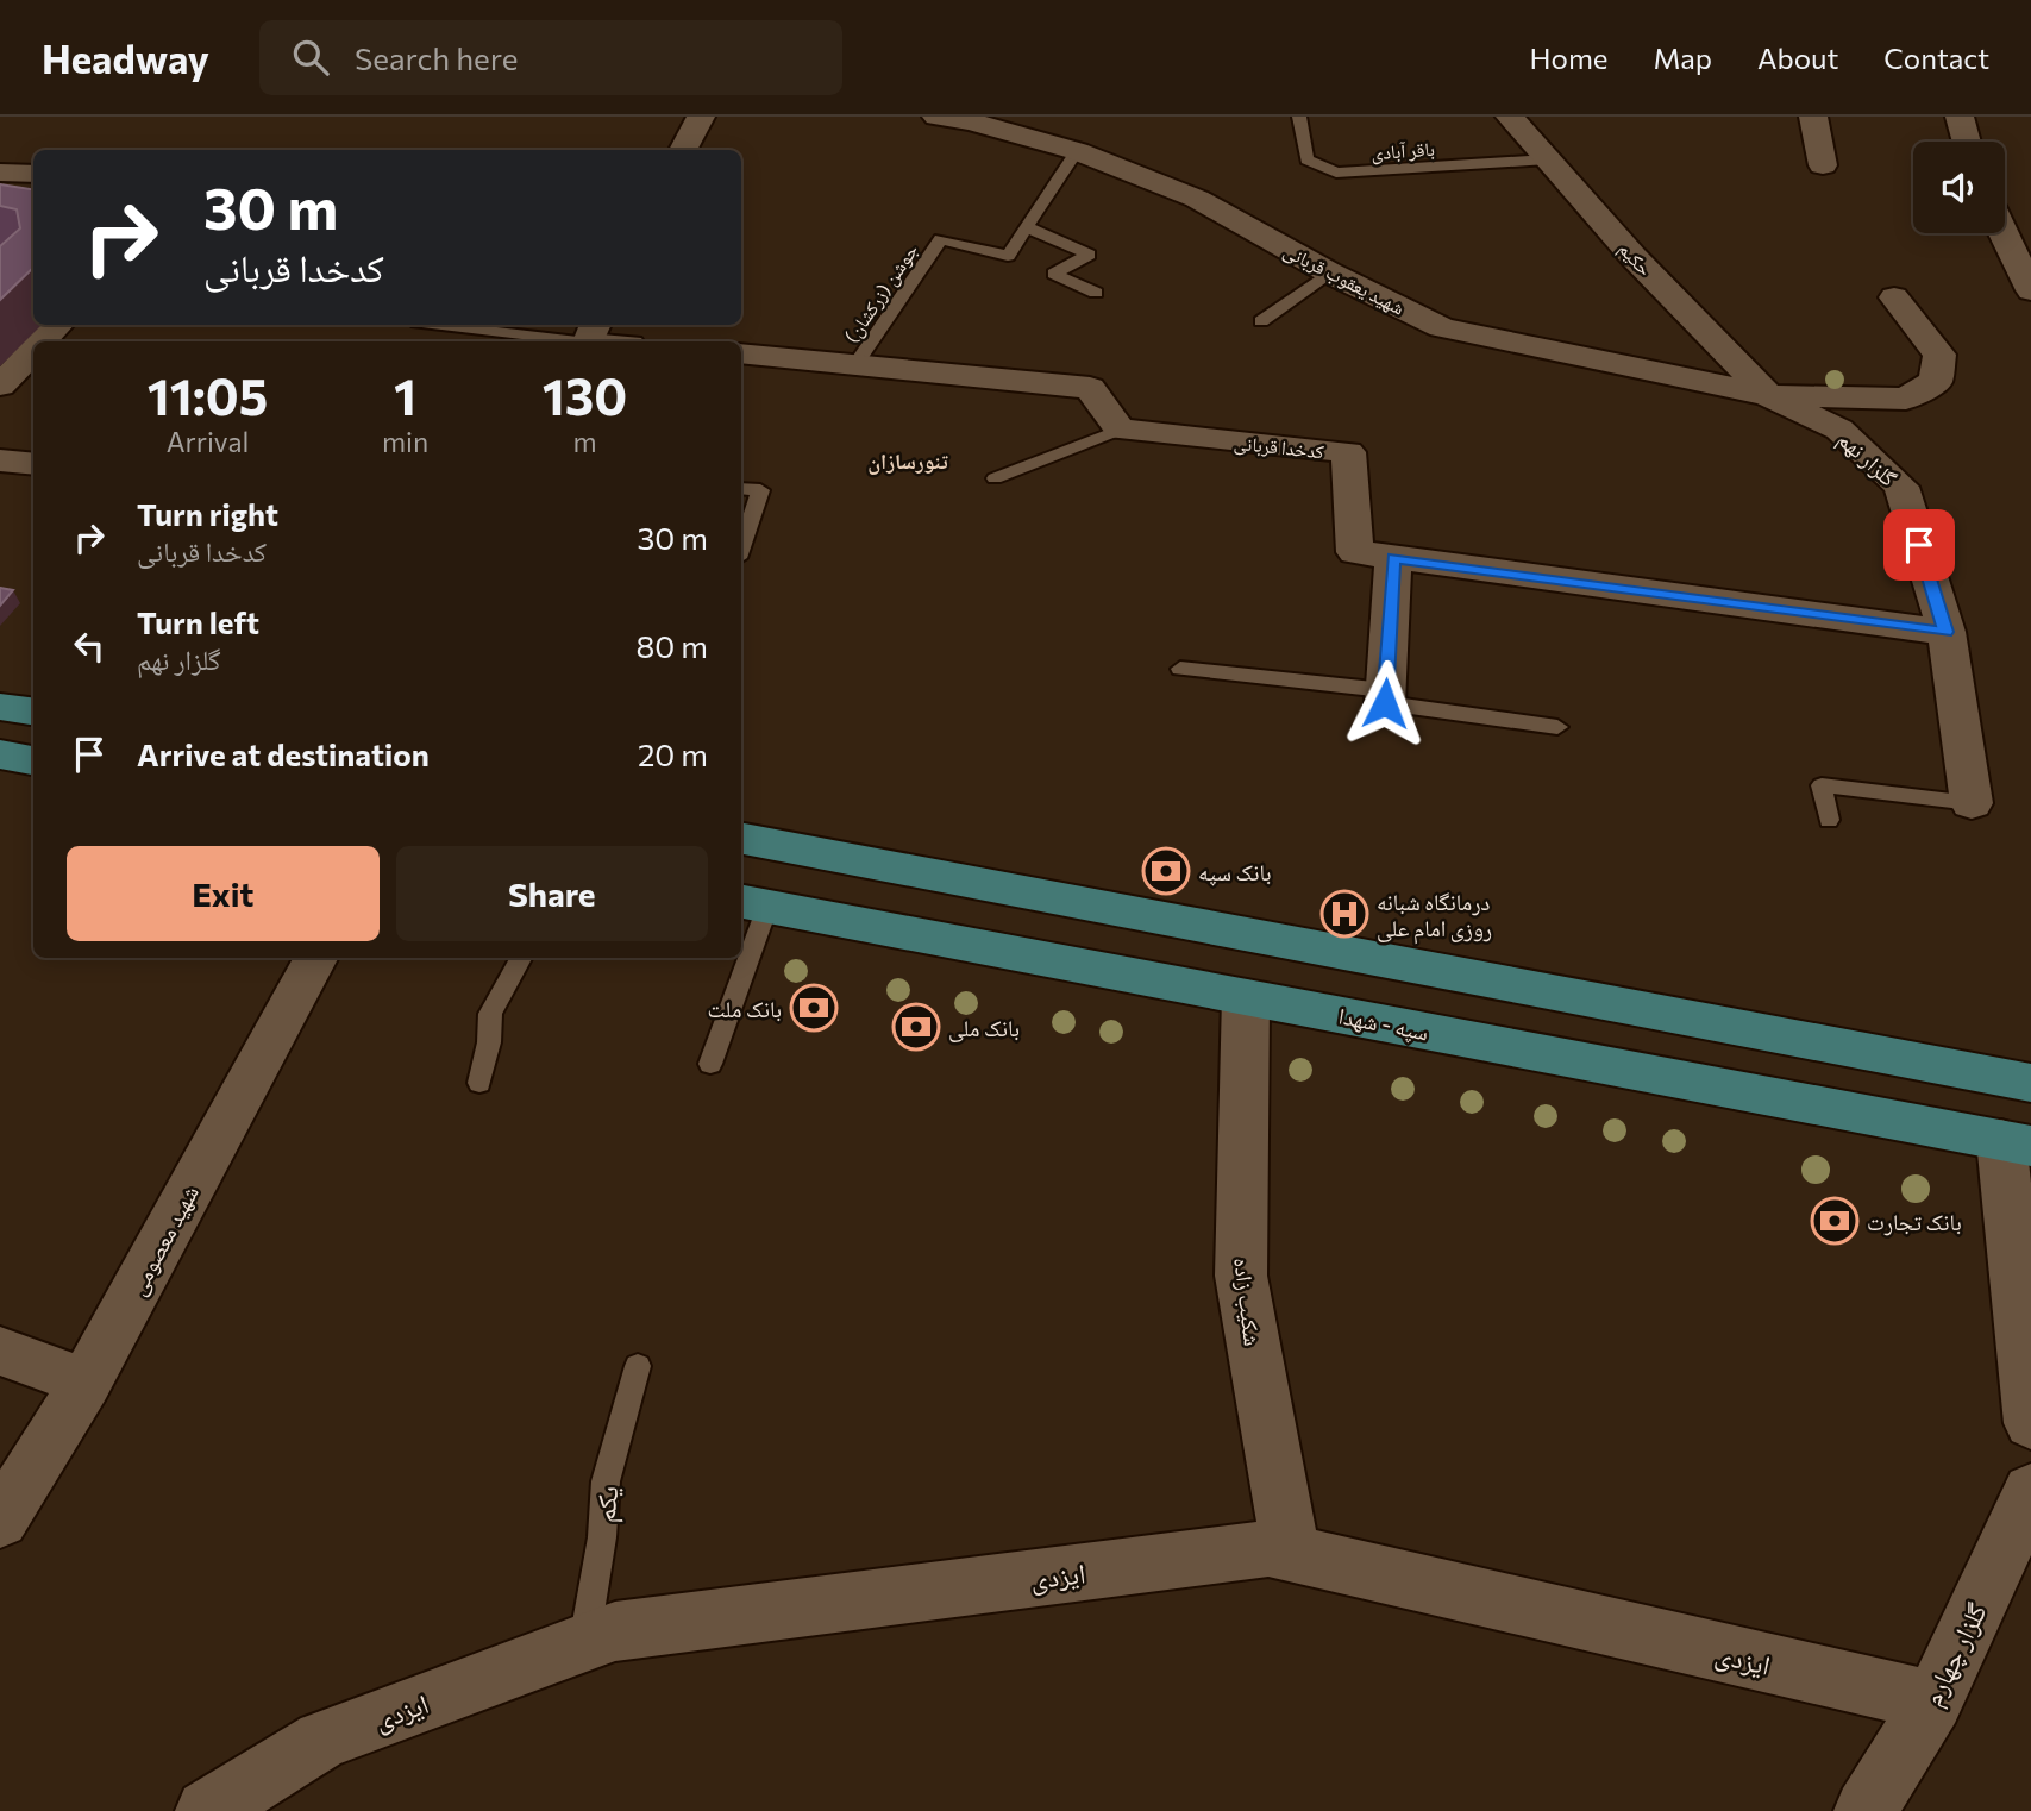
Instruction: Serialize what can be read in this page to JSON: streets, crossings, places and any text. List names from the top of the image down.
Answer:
{
  "streets": {
    "main road": ["سپه - شهدا"],
    "street": [
      "حکیم",
      "شهید یعقوب قربانی",
      "کدخدا قربانی",
      "گلزار نهم",
      "شهید معصومی",
      "شکیب زاده",
      "ایزدی",
      "گلزار چهارم"
    ],
    "lane": ["باقر آبادی", "جوشن (زرکشان)", "یکم"]
  },
  "crossings": [
    ["باقر آبادی", "حکیم"],
    ["حکیم", "شهید یعقوب قربانی"],
    ["حکیم", "گلزار نهم"],
    ["شهید یعقوب قربانی", "جوشن (زرکشان)"],
    ["شهید یعقوب قربانی", "گلزار نهم"],
    ["کدخدا قربانی", "گلزار نهم"],
    ["سپه - شهدا", "شکیب زاده"],
    ["شکیب زاده", "ایزدی"],
    ["یکم", "ایزدی"],
    ["ایزدی", "گلزار چهارم"]
  ],
  "districts": ["تنورسازان"],
  "places": {
    "bank": [
      "بانک سپه",
      "بانک ملت",
      "بانک ملی",
      "بانک تجارت"
    ],
    "hospital": ["درمانگاه شبانه روزی امام علی"]
  },
  "page": {
    "header": "Headway",
    "search": "Search here",
    "nav": [
      "Home",
      "Map",
      "About",
      "Contact"
    ],
    "turn": ["30 m", "کدخدا قربانی"],
    "eta": [
      "11:05",
      "Arrival",
      "1",
      "min",
      "130",
      "m"
    ],
    "list": [
      {
        "name": "Turn right",
        "note": "کدخدا قربانی",
        "value": "30 m"
      },
      {
        "name": "Turn left",
        "note": "گلزار نهم",
        "value": "80 m"
      },
      {
        "name": "Arrive at destination",
        "value": "20 m"
      }
    ],
    "buttons": ["Exit", "Share"]
  }
}
